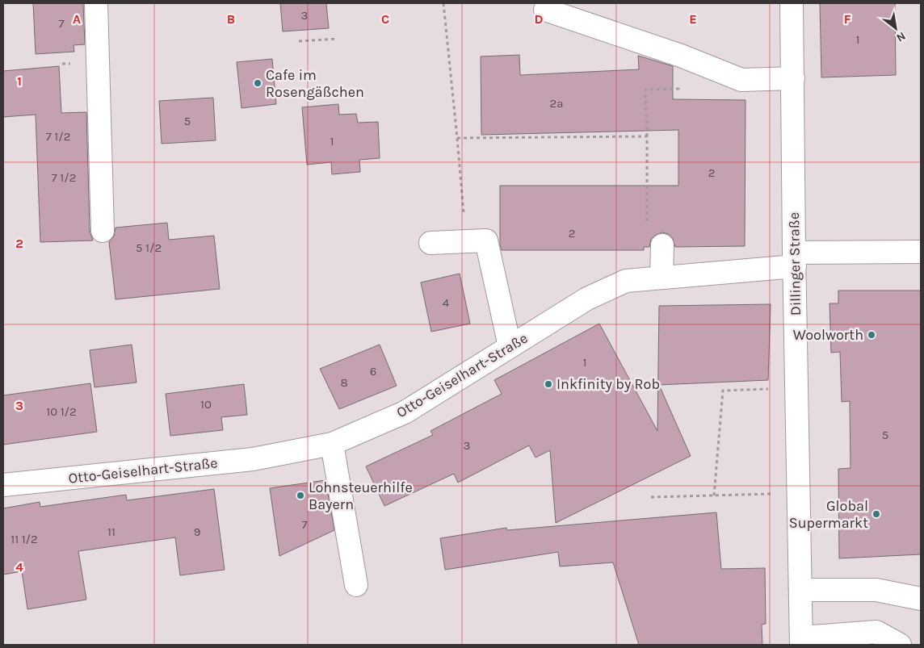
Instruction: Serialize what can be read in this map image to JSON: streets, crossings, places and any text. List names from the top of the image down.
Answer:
{
  "streets": {
    "street": ["Dillinger Straße", "Otto-Geiselhart-Straße"]
  },
  "crossings": [
    ["Dillinger Straße", "Otto-Geiselhart-Straße"]
  ],
  "places": [
    "Cafe im Rosengäßchen",
    "Woolworth",
    "Inkfinity by Rob",
    "Lohnsteuerhilfe Bayern",
    "Global Supermarkt"
  ],
  "house_numbers": [
    "3",
    "7",
    "1",
    "2a",
    "5",
    "7 1/2",
    "1",
    "2",
    "7 1/2",
    "2",
    "5 1/2",
    "4",
    "1",
    "6",
    "8",
    "10",
    "10 1/2",
    "5",
    "3",
    "7",
    "11",
    "9",
    "11 1/2"
  ],
  "north": "bottom right",
  "grid": {
    "columns": [
      "A",
      "B",
      "C",
      "D",
      "E",
      "F"
    ],
    "rows": [
      "1",
      "2",
      "3",
      "4"
    ]
  }
}
